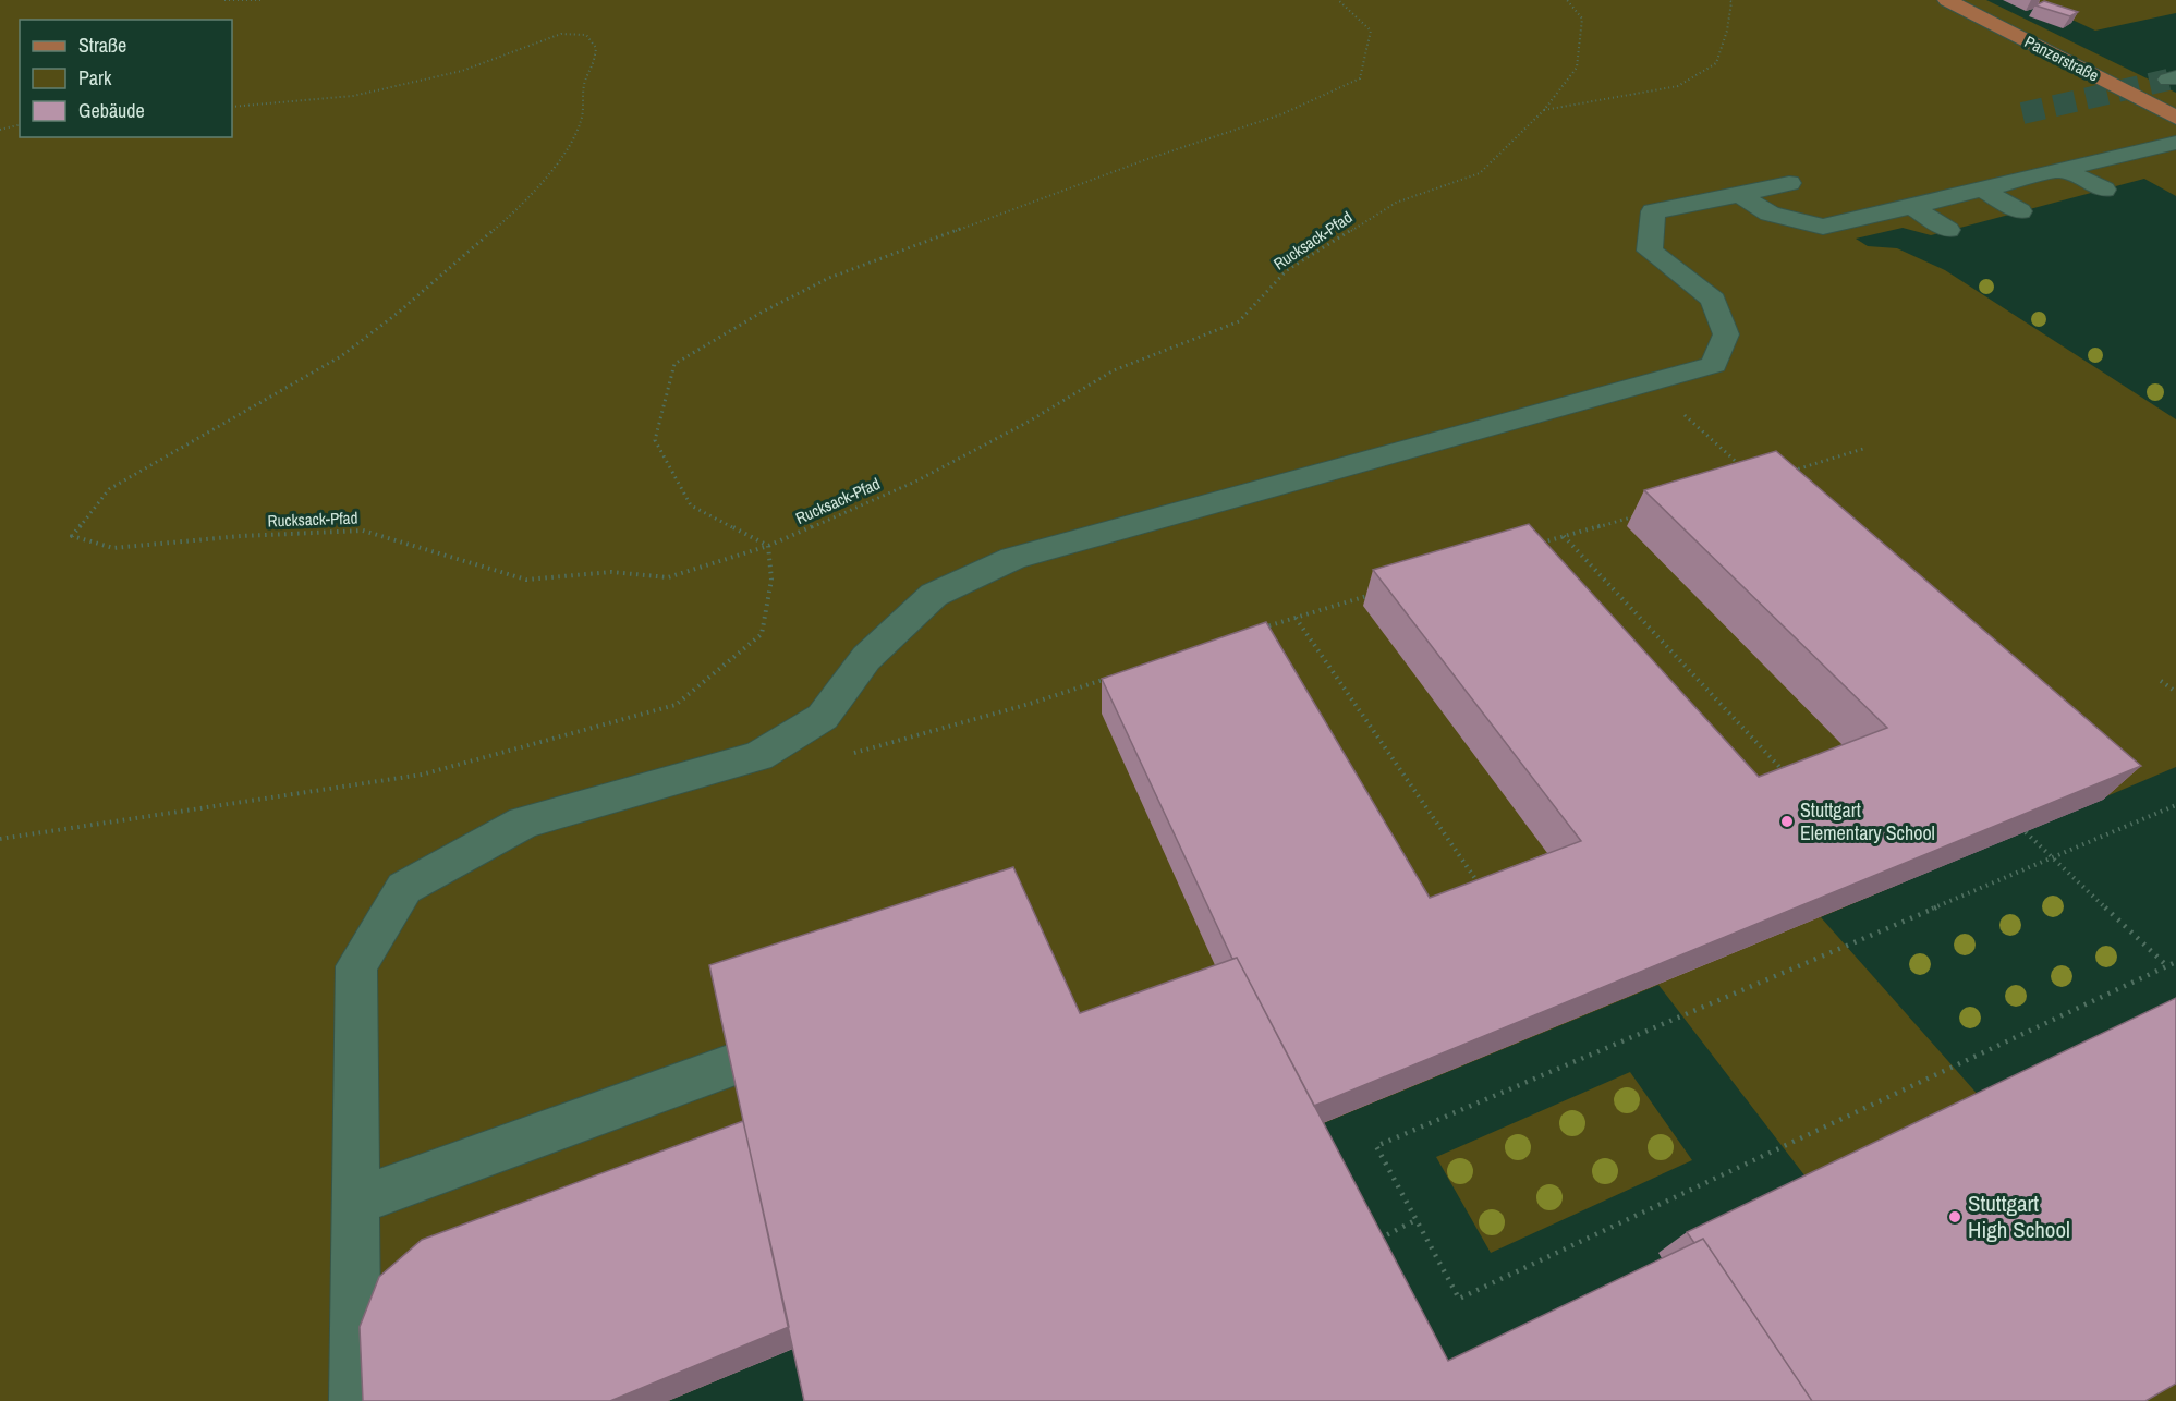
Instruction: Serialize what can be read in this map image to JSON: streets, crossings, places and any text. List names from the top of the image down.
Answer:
{
  "streets": {
    "main road": ["Panzerstraße"],
    "path": ["Rucksack-Pfad"]
  },
  "places": ["Stuttgart Elementary School", "Stuttgart High School"],
  "legend": ["Straße", "Park", "Gebäude"]
}
